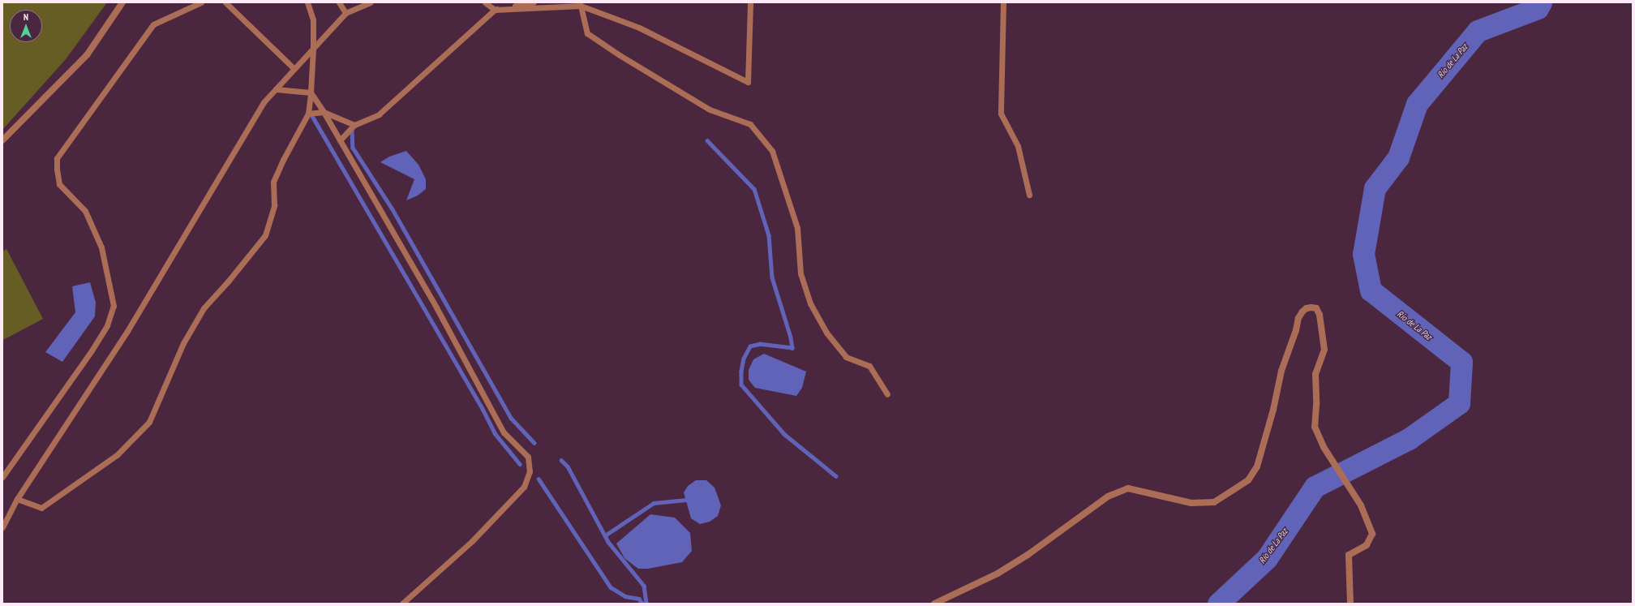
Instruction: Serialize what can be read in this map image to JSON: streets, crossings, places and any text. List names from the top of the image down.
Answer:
{
  "water": ["Río de La Paz"],
  "north": "top"
}
